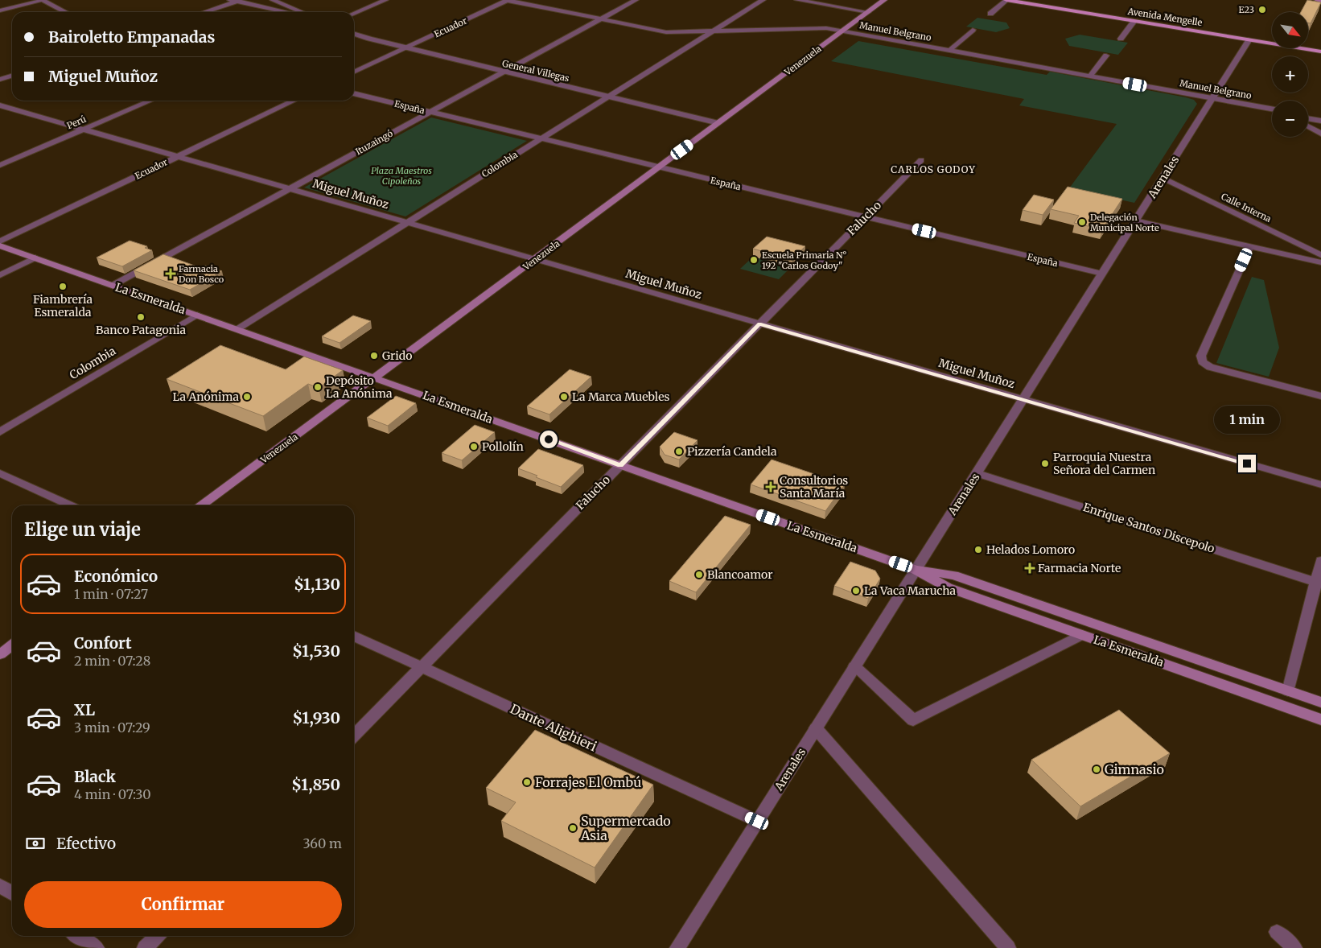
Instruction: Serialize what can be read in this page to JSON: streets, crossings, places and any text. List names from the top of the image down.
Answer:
{
  "streets": {
    "main road": ["Avenida Mengelle", "Venezuela", "La Esmeralda"],
    "street": [
      "Ecuador",
      "Manuel Belgrano",
      "General Villegas",
      "España",
      "Perú",
      "Ituzaingó",
      "Colombia",
      "Arenales",
      "Miguel Muñoz",
      "Calle Interna",
      "Falucho",
      "Enrique Santos Discepolo",
      "Dante Alighieri"
    ]
  },
  "crossings": [
    ["Avenida Mengelle", "Arenales"],
    ["Ecuador", "Manuel Belgrano"],
    ["Ecuador", "General Villegas"],
    ["Ecuador", "Miguel Muñoz"],
    ["Manuel Belgrano", "Venezuela"],
    ["Manuel Belgrano", "Ituzaingó"],
    ["Manuel Belgrano", "Colombia"],
    ["Manuel Belgrano", "Arenales"],
    ["Venezuela", "General Villegas"],
    ["Venezuela", "España"],
    ["Venezuela", "Miguel Muñoz"],
    ["Venezuela", "La Esmeralda"],
    ["General Villegas", "Ituzaingó"],
    ["General Villegas", "Colombia"],
    ["España", "Ituzaingó"],
    ["España", "Colombia"],
    ["España", "Arenales"],
    ["España", "Falucho"],
    ["Perú", "Miguel Muñoz"],
    ["Ituzaingó", "Miguel Muñoz"],
    ["Ituzaingó", "La Esmeralda"],
    ["Colombia", "Miguel Muñoz"],
    ["Colombia", "La Esmeralda"],
    ["Arenales", "Miguel Muñoz"],
    ["Arenales", "Calle Interna"],
    ["Arenales", "La Esmeralda"],
    ["Arenales", "Enrique Santos Discepolo"],
    ["Arenales", "Dante Alighieri"],
    ["Miguel Muñoz", "Falucho"],
    ["Falucho", "La Esmeralda"],
    ["Falucho", "Dante Alighieri"]
  ],
  "districts": ["CARLOS GODOY"],
  "parks": ["Plaza Maestros Cipoleños"],
  "places": {
    "other": [
      "E23",
      "Delegación Municipal Norte",
      "Escuela Primaria N° 192 \"Carlos Godoy\"",
      "Fiambrería Esmeralda",
      "Banco Patagonia",
      "Grido",
      "Depósito La Anónima",
      "La Anónima",
      "La Marca Muebles",
      "Pollolín",
      "Pizzería Candela",
      "Parroquia Nuestra Señora del Carmen",
      "Helados Lomoro",
      "Blancoamor",
      "La Vaca Marucha",
      "Gimnasio",
      "Forrajes El Ombú",
      "Supermercado Asia"
    ],
    "health": ["Farmacia Don Bosco", "Consultorios Santa María", "Farmacia Norte"]
  },
  "north": "bottom right",
  "page": {
    "map_buttons": ["+", "−"],
    "banner": ["Bairoletto Empanadas", "Miguel Muñoz"],
    "bubble": "1 min",
    "heading": "Elige un viaje",
    "list": [
      {
        "name": "Económico",
        "note": "1 min · 07:27",
        "value": "$1,130"
      },
      {
        "name": "Confort",
        "note": "2 min · 07:28",
        "value": "$1,530"
      },
      {
        "name": "XL",
        "note": "3 min · 07:29",
        "value": "$1,930"
      },
      {
        "name": "Black",
        "note": "4 min · 07:30",
        "value": "$1,850"
      }
    ],
    "pay": ["Efectivo", "360 m"],
    "buttons": "Confirmar"
  }
}
